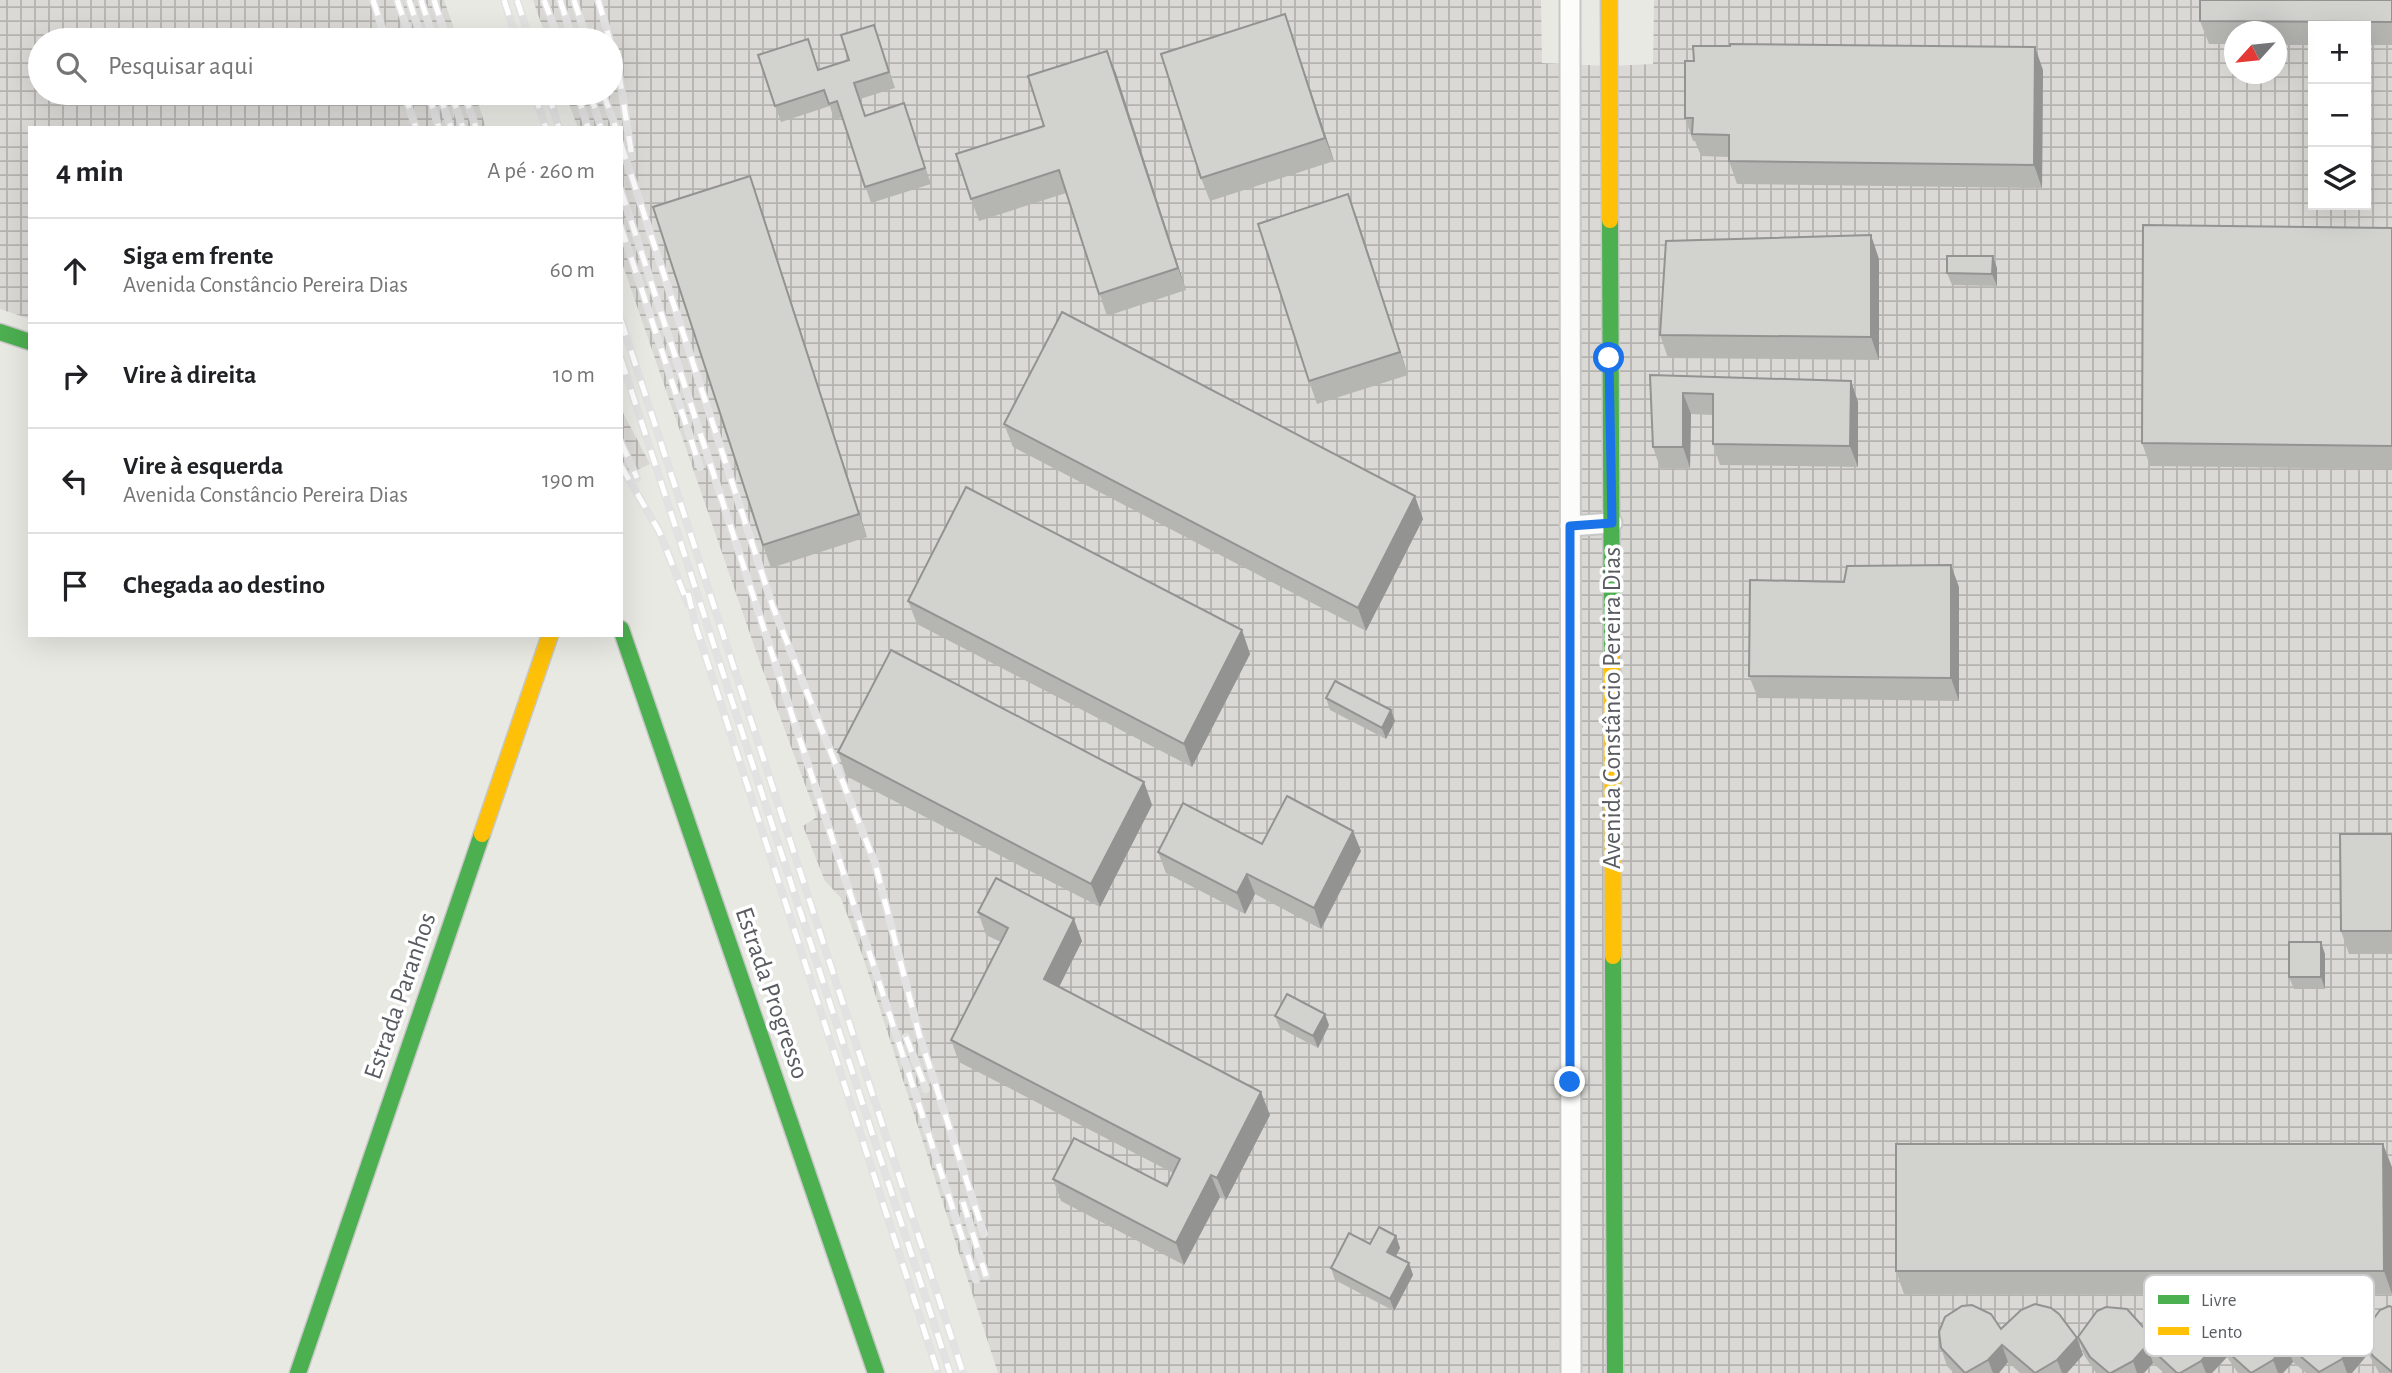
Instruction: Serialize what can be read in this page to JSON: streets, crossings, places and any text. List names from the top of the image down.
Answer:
{
  "streets": {
    "street": ["Avenida Constâncio Pereira Dias", "Estrada Progresso", "Estrada Paranhos"]
  },
  "legend": ["Livre", "Lento"],
  "north": "bottom left",
  "page": {
    "map_buttons": ["+", "−"],
    "search": "Pesquisar aqui",
    "heading": ["4 min", "A pé · 260 m"],
    "list": [
      ["Siga em frente", "Avenida Constâncio Pereira Dias", "60 m"],
      ["Vire à direita", "10 m"],
      ["Vire à esquerda", "Avenida Constâncio Pereira Dias", "190 m"],
      "Chegada ao destino"
    ]
  }
}
